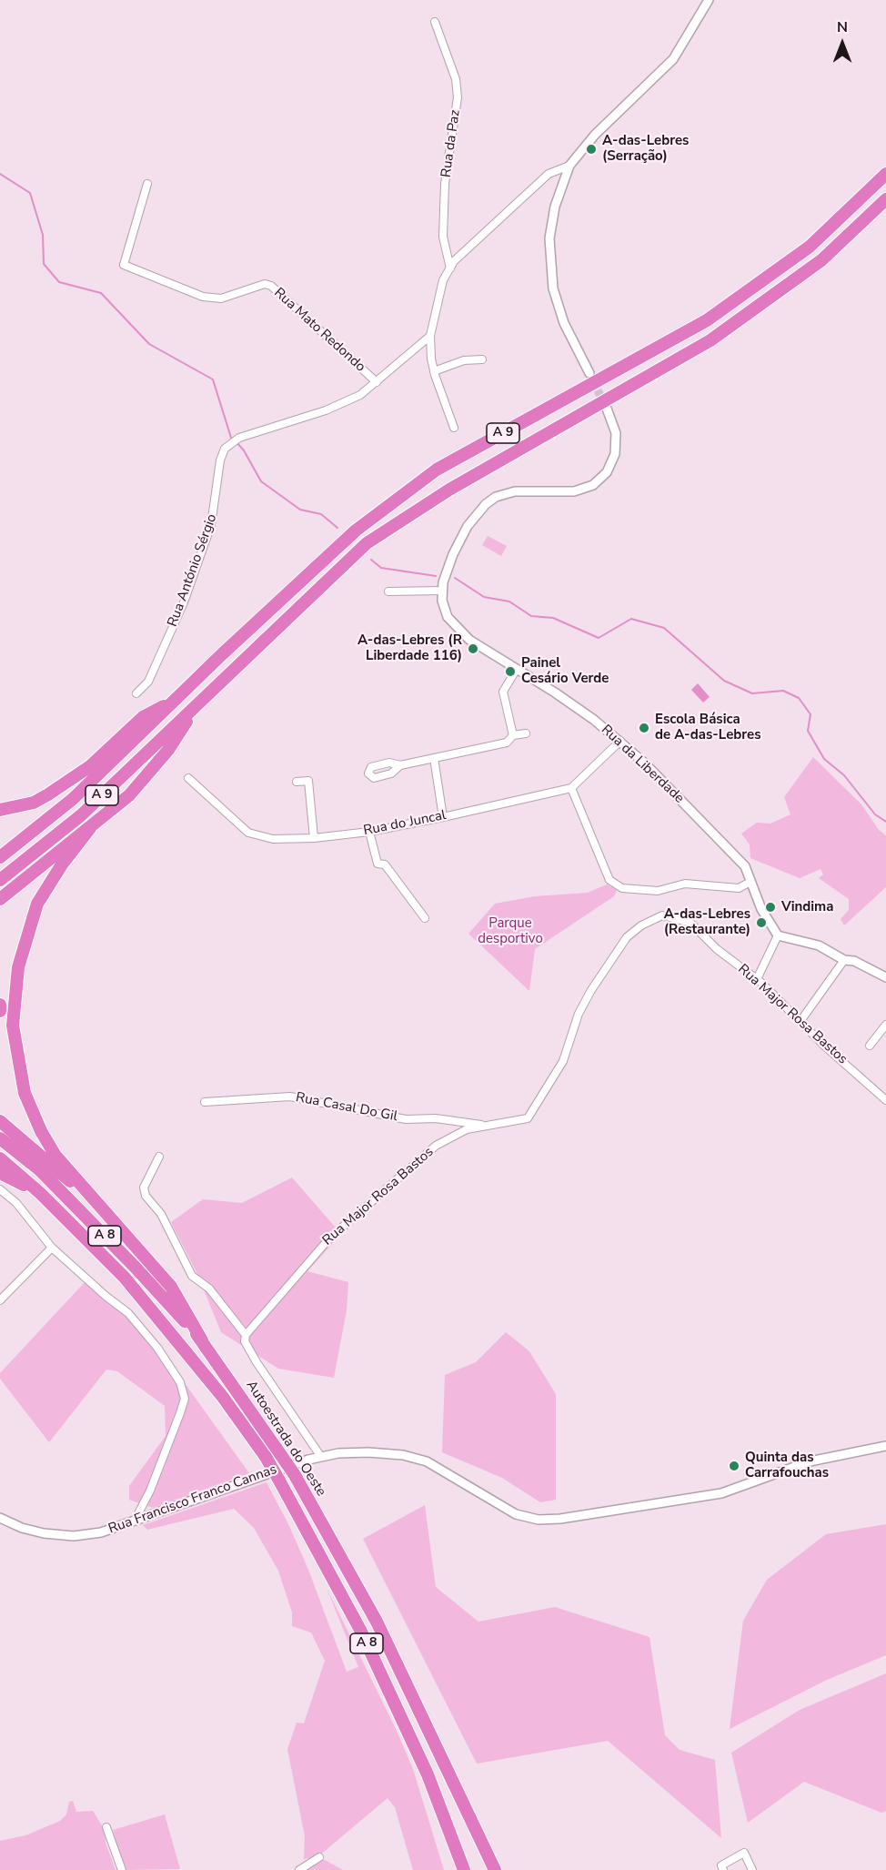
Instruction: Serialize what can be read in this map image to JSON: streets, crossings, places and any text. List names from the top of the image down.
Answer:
{
  "streets": {
    "highway": ["A 9", "A 8", "Autoestrada do Oeste"],
    "street": [
      "Rua da Paz",
      "Rua Mato Redondo",
      "Rua António Sérgio",
      "Rua da Liberdade",
      "Rua do Juncal",
      "Rua Major Rosa Bastos",
      "Rua Casal Do Gil",
      "Rua Francisco Franco Cannas"
    ]
  },
  "crossings": [
    ["Rua Mato Redondo", "Rua António Sérgio"],
    ["Rua Major Rosa Bastos", "Rua Casal Do Gil"]
  ],
  "parks": ["Parque desportivo"],
  "places": [
    "A-das-Lebres (Serração)",
    "A-das-Lebres (R Liberdade 116)",
    "Painel Cesário Verde",
    "Escola Básica de A-das-Lebres",
    "Vindima",
    "A-das-Lebres (Restaurante)",
    "Quinta das Carrafouchas"
  ],
  "north": "top"
}
